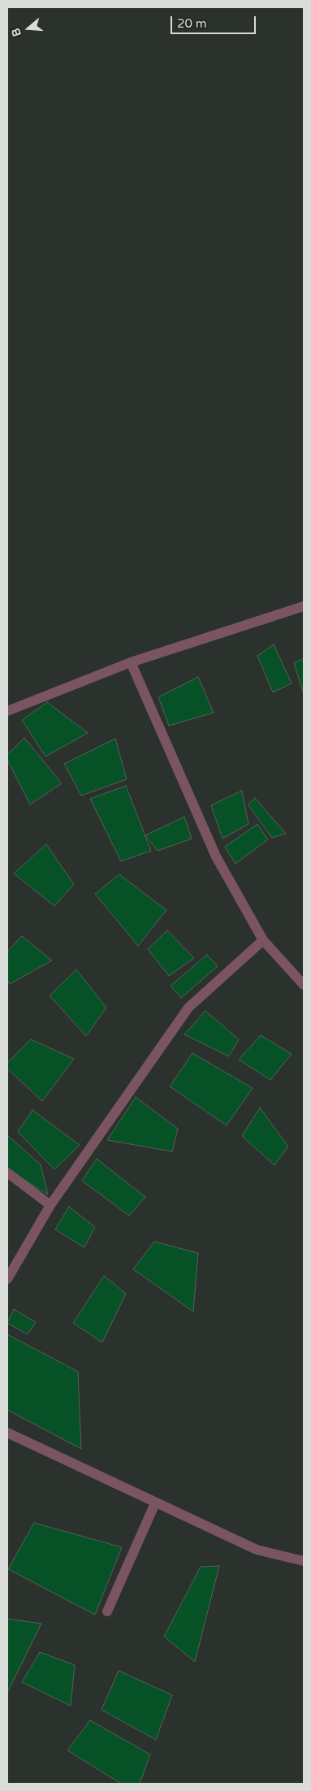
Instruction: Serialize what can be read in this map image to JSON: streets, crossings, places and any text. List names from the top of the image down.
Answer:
{
  "scale_bar": "20 m",
  "north": "left"
}
